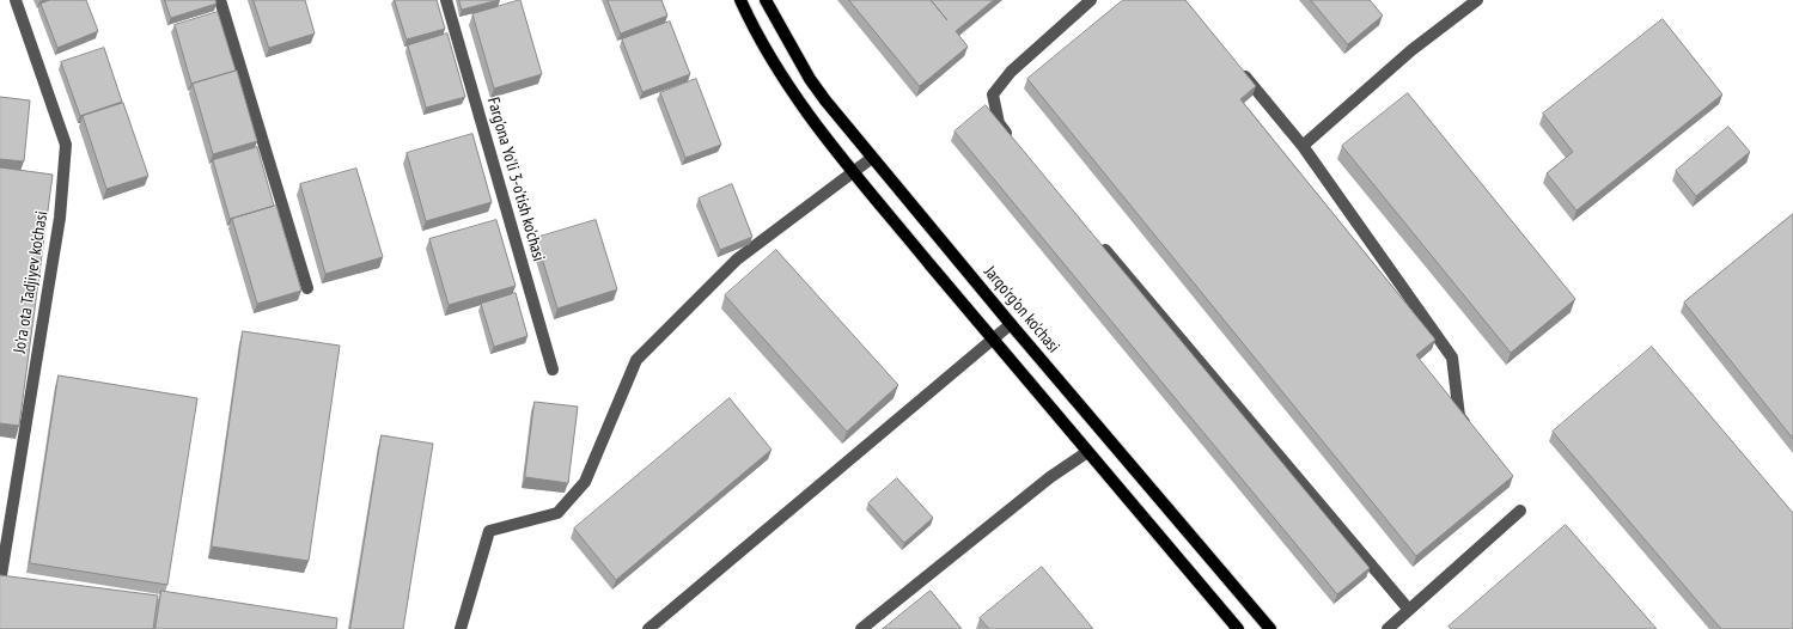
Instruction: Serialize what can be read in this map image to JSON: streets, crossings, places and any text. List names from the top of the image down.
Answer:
{
  "streets": {
    "main road": ["Jarqo'rg'on ko'chasi"],
    "street": ["Farg'ona Yo'li 3-o'tish ko'chasi", "Jo'ra ota Tadjiyev ko'chasi"]
  }
}
